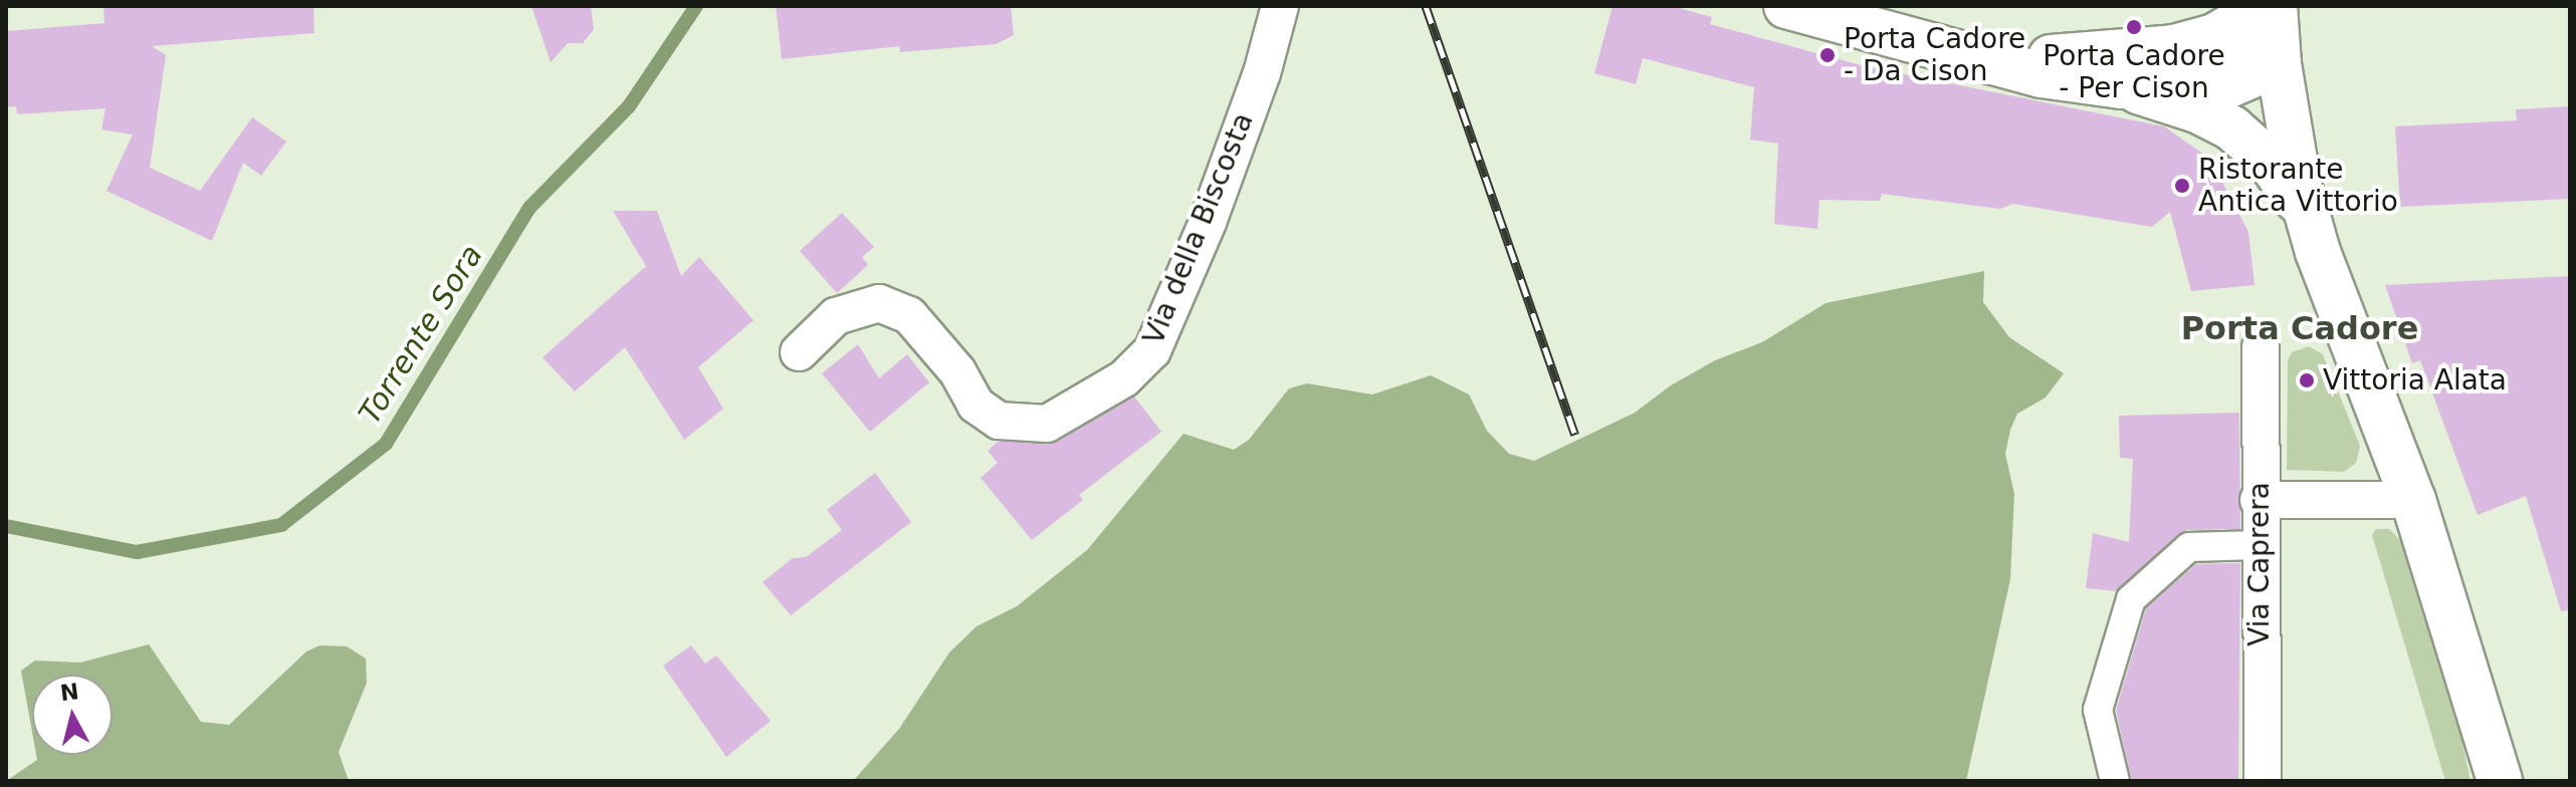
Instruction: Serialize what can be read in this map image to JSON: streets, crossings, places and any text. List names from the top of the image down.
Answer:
{
  "streets": {
    "street": ["Via della Biscosta", "Via Caprera"]
  },
  "districts": ["Porta Cadore"],
  "water": ["Torrente Sora"],
  "places": [
    "Porta Cadore - Per Cison",
    "Porta Cadore - Da Cison",
    "Ristorante Antica Vittorio",
    "Vittoria Alata"
  ],
  "north": "top"
}
